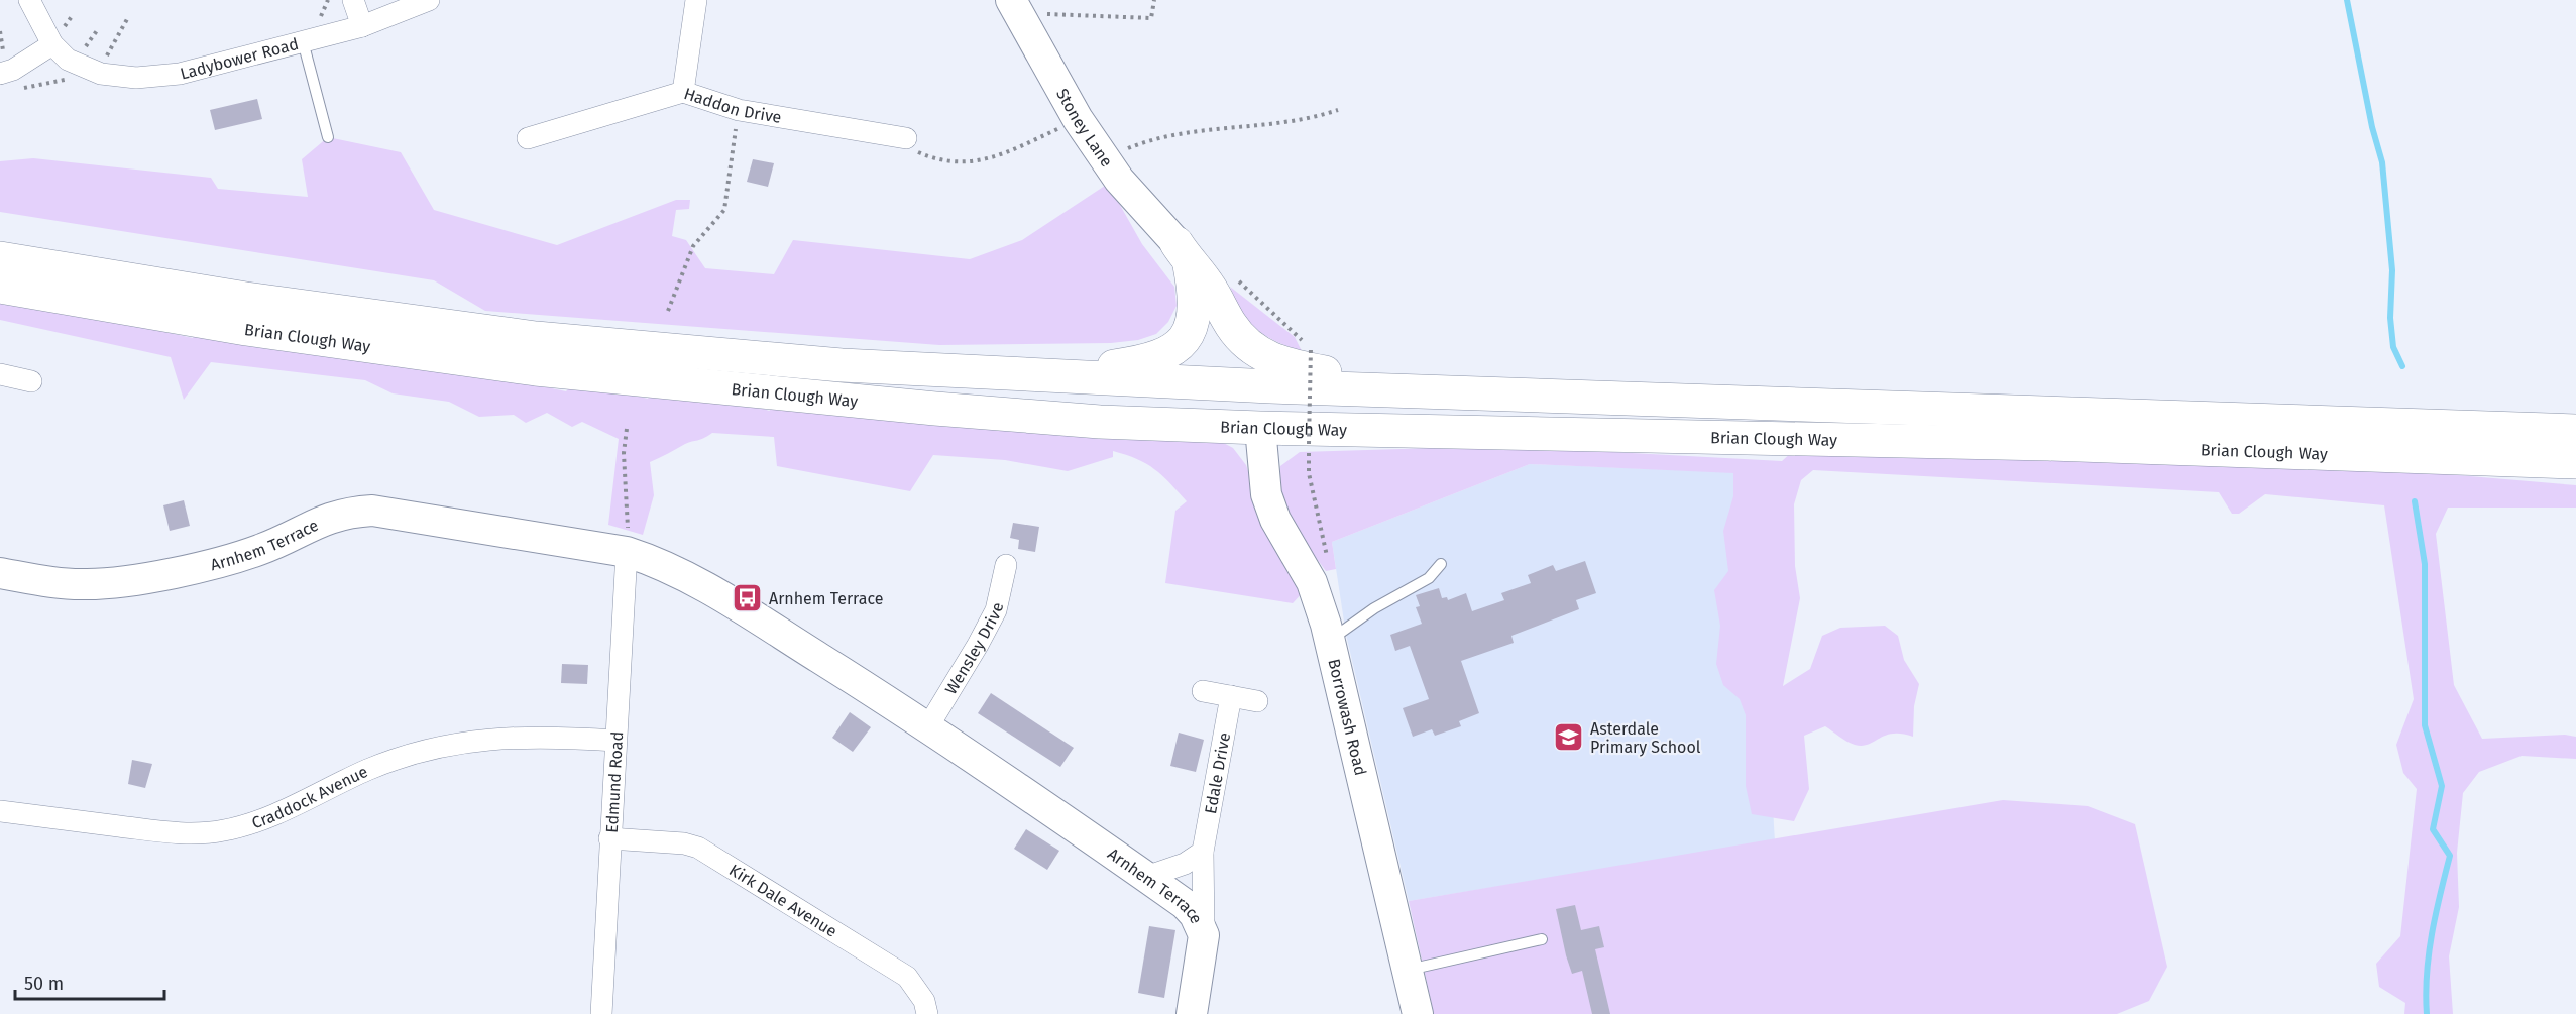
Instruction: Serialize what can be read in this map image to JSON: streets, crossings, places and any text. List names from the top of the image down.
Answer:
{
  "streets": {
    "highway": ["Brian Clough Way"],
    "street": [
      "Ladybower Road",
      "Haddon Drive",
      "Stoney Lane",
      "Arnhem Terrace",
      "Wensley Drive",
      "Borrowash Road",
      "Edale Drive",
      "Edmund Road",
      "Craddock Avenue",
      "Kirk Dale Avenue"
    ]
  },
  "crossings": [
    ["Brian Clough Way", "Borrowash Road"],
    ["Arnhem Terrace", "Wensley Drive"],
    ["Arnhem Terrace", "Edale Drive"],
    ["Arnhem Terrace", "Edmund Road"],
    ["Edmund Road", "Craddock Avenue"],
    ["Edmund Road", "Kirk Dale Avenue"]
  ],
  "places": {
    "bus stop": ["Arnhem Terrace"],
    "school or university": ["Asterdale Primary School"]
  },
  "scale_bar": "50 m"
}
